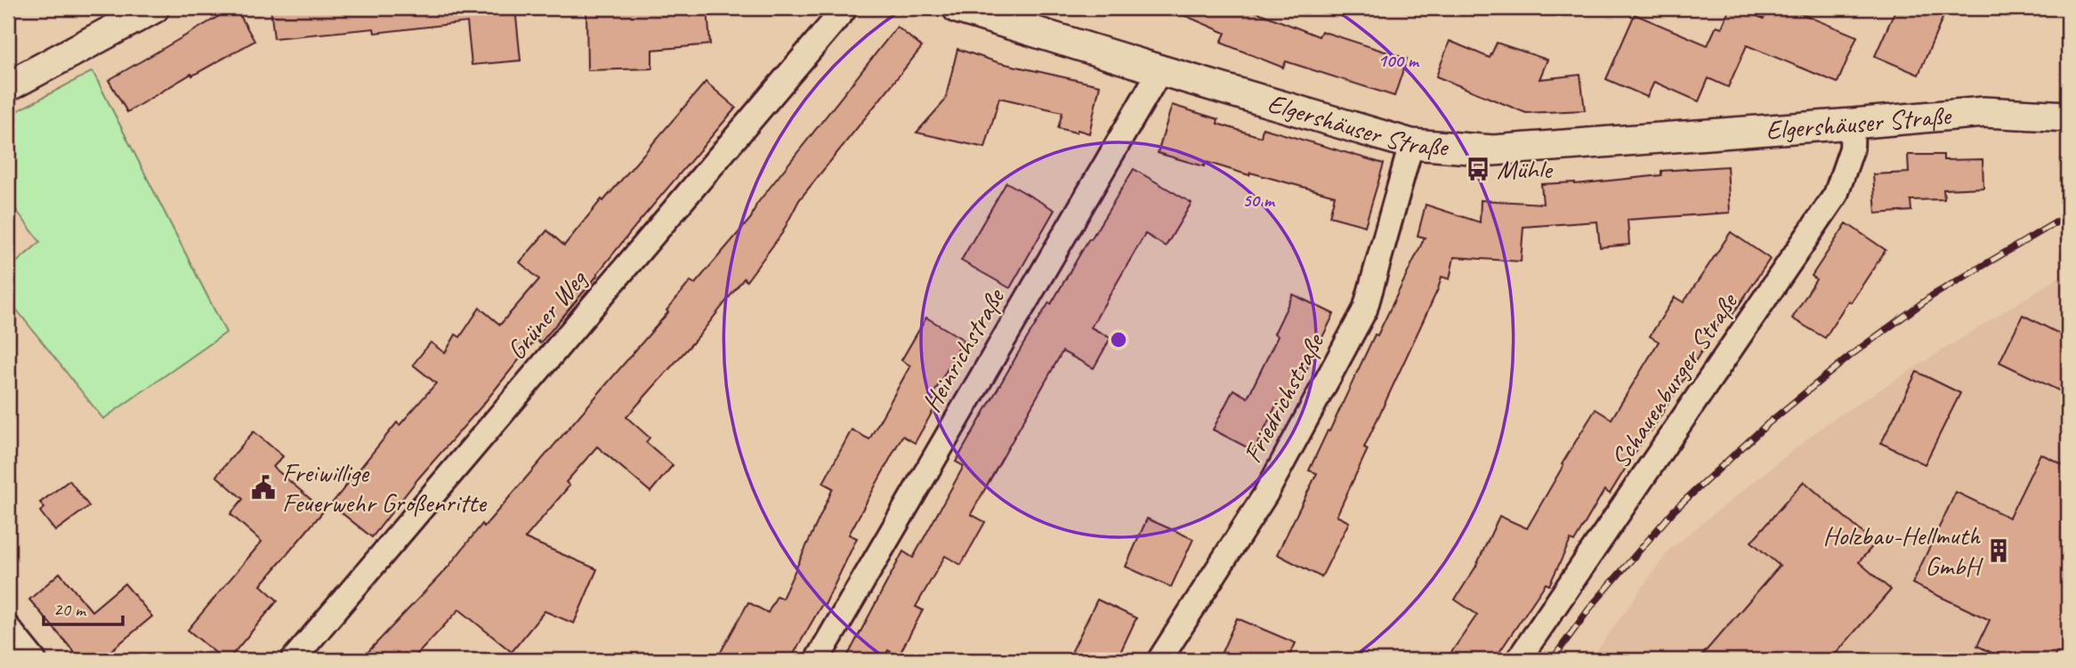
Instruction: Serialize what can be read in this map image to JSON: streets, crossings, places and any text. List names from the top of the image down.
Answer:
{
  "streets": {
    "street": [
      "Elgershäuser Straße",
      "Grüner Weg",
      "Heinrichstraße",
      "Schauenburger Straße",
      "Friedrichstraße"
    ]
  },
  "crossings": [
    ["Elgershäuser Straße", "Heinrichstraße"],
    ["Elgershäuser Straße", "Schauenburger Straße"],
    ["Elgershäuser Straße", "Friedrichstraße"]
  ],
  "places": {
    "bus stop": ["Mühle"],
    "public building": ["Freiwillige Feuerwehr Großenritte"],
    "building": ["Holzbau-Hellmuth GmbH"]
  },
  "scale_bar": "20 m",
  "rings": ["100 m", "50 m"]
}
